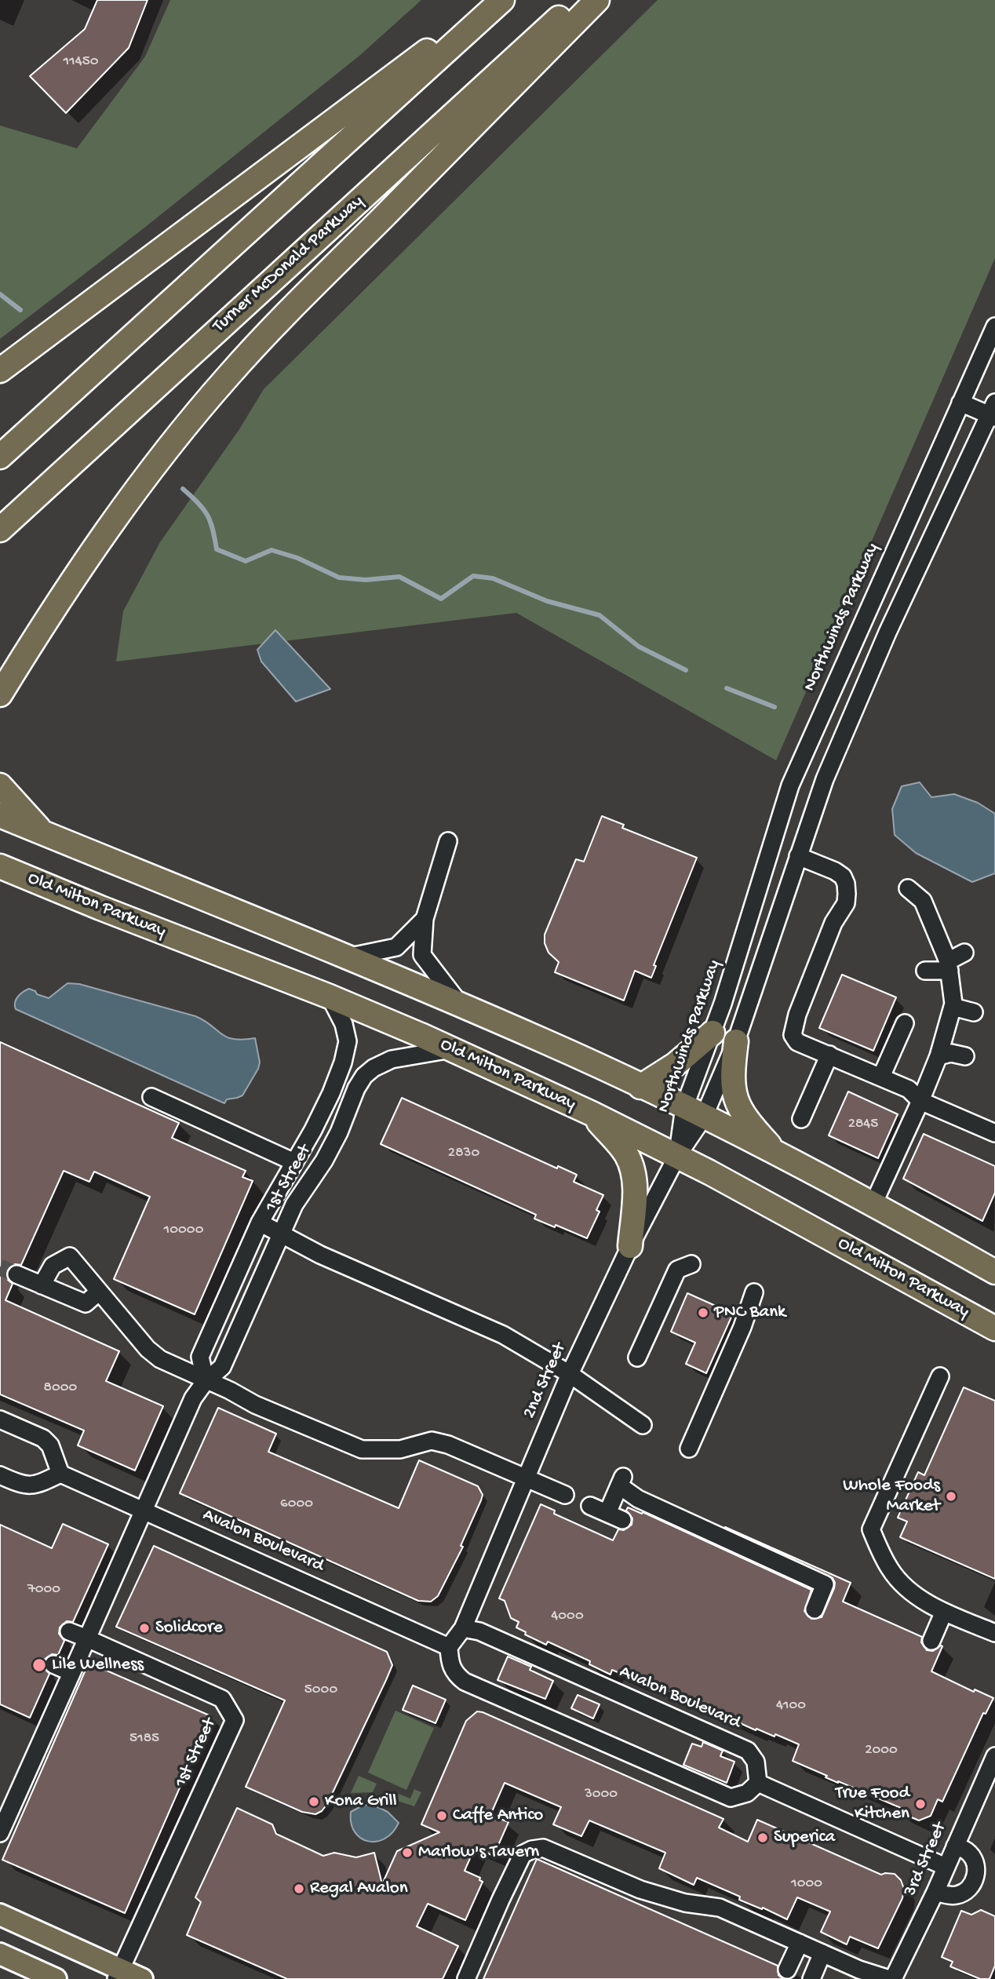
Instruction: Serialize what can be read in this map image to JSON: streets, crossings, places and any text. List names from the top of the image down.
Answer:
{
  "streets": {
    "highway": ["Turner McDonald Parkway", "Old Milton Parkway"],
    "street": [
      "Northwinds Parkway",
      "1st Street",
      "2nd Street",
      "Avalon Boulevard",
      "3rd Street"
    ]
  },
  "crossings": [
    ["Northwinds Parkway", "Old Milton Parkway"],
    ["Northwinds Parkway", "2nd Street"],
    ["Old Milton Parkway", "1st Street"],
    ["Old Milton Parkway", "2nd Street"],
    ["1st Street", "Avalon Boulevard"],
    ["2nd Street", "Avalon Boulevard"]
  ],
  "places": [
    "PNC Bank",
    "Whole Foods Market",
    "Solidcore",
    "Lile Wellness",
    "Kona Grill",
    "True Food Kitchen",
    "Caffe Antico",
    "Superica",
    "Marlow's Tavern",
    "Regal Avalon"
  ],
  "house_numbers": [
    "11450",
    "2845",
    "2830",
    "10000",
    "8000",
    "6000",
    "7000",
    "4000",
    "5000",
    "4100",
    "5185",
    "2000",
    "3000",
    "1000"
  ]
}
